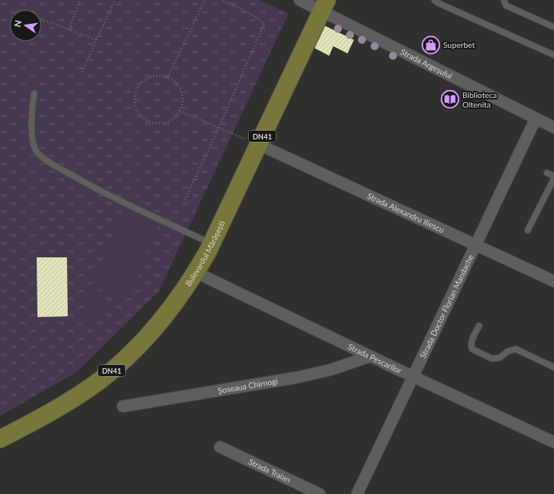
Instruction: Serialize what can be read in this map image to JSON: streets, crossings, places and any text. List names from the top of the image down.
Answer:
{
  "streets": {
    "main road": ["DN41", "Bulevardul Mărășești"],
    "street": [
      "Strada Argeșului",
      "Strada Alexandru Iliescu",
      "Strada Doctor Florian Mandache",
      "Strada Pescarilor",
      "Șoseaua Chirnogi",
      "Strada Traian"
    ]
  },
  "crossings": [
    ["Strada Argeșului", "Bulevardul Mărășești"],
    ["Strada Argeșului", "Strada Doctor Florian Mandache"],
    ["Strada Alexandru Iliescu", "Bulevardul Mărășești"],
    ["Strada Alexandru Iliescu", "Strada Doctor Florian Mandache"],
    ["Bulevardul Mărășești", "Strada Pescarilor"],
    ["Strada Doctor Florian Mandache", "Strada Pescarilor"],
    ["Strada Pescarilor", "Șoseaua Chirnogi"]
  ],
  "places": {
    "shop": ["Superbet"],
    "library": ["Biblioteca Oltenita"]
  },
  "north": "left"
}
